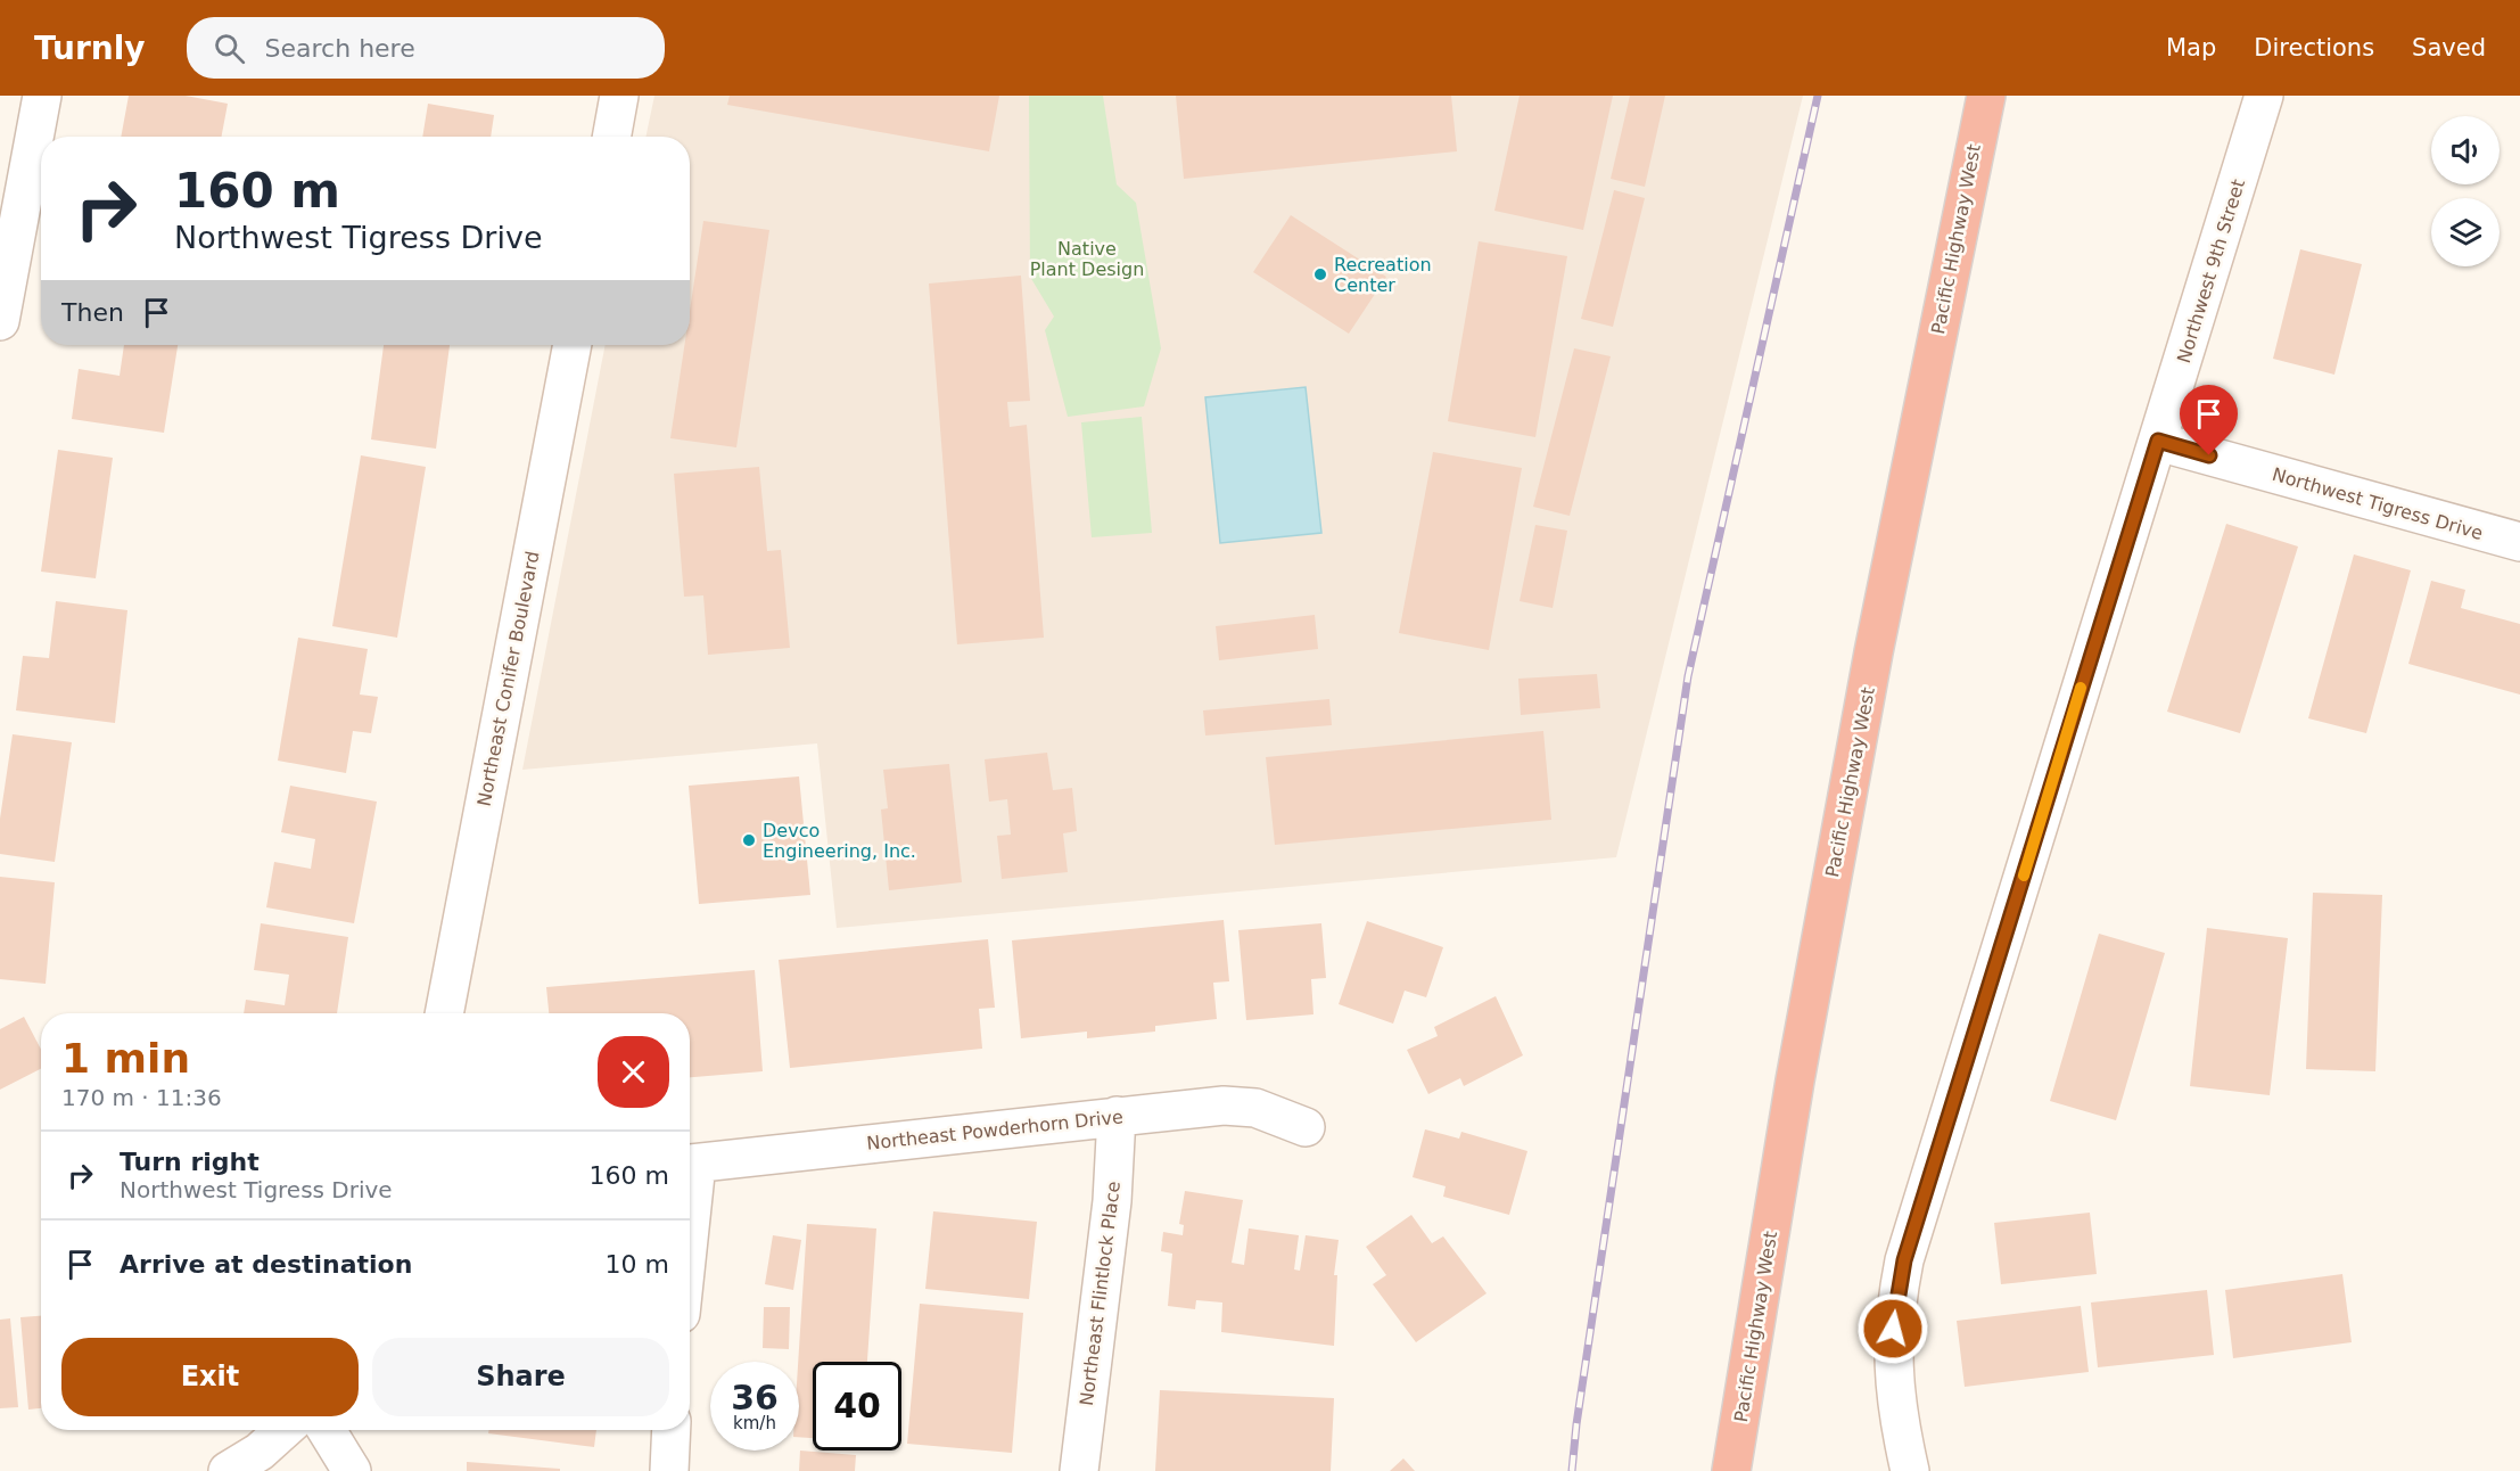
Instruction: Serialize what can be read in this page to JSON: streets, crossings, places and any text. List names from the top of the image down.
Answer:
{
  "streets": {
    "highway": ["Pacific Highway West"],
    "street": [
      "Northwest 9th Street",
      "Northwest Tigress Drive",
      "Northeast Conifer Boulevard",
      "Northeast Powderhorn Drive",
      "Northeast Flintlock Place"
    ]
  },
  "crossings": [
    ["Northwest 9th Street", "Northwest Tigress Drive"],
    ["Northeast Powderhorn Drive", "Northeast Flintlock Place"]
  ],
  "parks": ["Native Plant Design"],
  "places": ["Recreation Center", "Devco Engineering, Inc."],
  "page": {
    "header": "Turnly",
    "search": "Search here",
    "nav": ["Map", "Directions", "Saved"],
    "turn": ["160 m", "Northwest Tigress Drive"],
    "then": "Then",
    "heading": ["1 min", "170 m · 11:36"],
    "list": [
      {
        "name": "Turn right",
        "note": "Northwest Tigress Drive",
        "value": "160 m"
      },
      {
        "name": "Arrive at destination",
        "value": "10 m"
      }
    ],
    "buttons": ["Exit", "Share"],
    "speed": "36 km/h",
    "limit": "40"
  }
}
